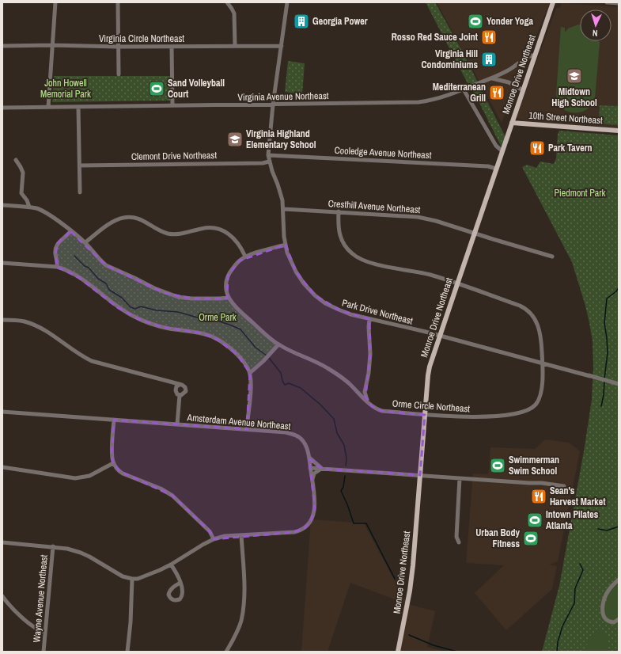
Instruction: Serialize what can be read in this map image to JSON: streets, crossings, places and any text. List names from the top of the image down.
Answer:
{
  "streets": {
    "main road": ["Monroe Drive Northeast", "10th Street Northeast"],
    "street": [
      "Virginia Circle Northeast",
      "Virginia Avenue Northeast",
      "Cooledge Avenue Northeast",
      "Clemont Drive Northeast",
      "Cresthill Avenue Northeast",
      "Park Drive Northeast",
      "Orme Circle Northeast",
      "Amsterdam Avenue Northeast",
      "Wayne Avenue Northeast"
    ]
  },
  "crossings": [
    ["Virginia Circle Northeast", "Park Drive Northeast"],
    ["Monroe Drive Northeast", "Virginia Avenue Northeast"],
    ["Monroe Drive Northeast", "10th Street Northeast"],
    ["Monroe Drive Northeast", "Cooledge Avenue Northeast"],
    ["Monroe Drive Northeast", "Cresthill Avenue Northeast"],
    ["Monroe Drive Northeast", "Park Drive Northeast"],
    ["Monroe Drive Northeast", "Orme Circle Northeast"],
    ["Virginia Avenue Northeast", "Park Drive Northeast"],
    ["Cooledge Avenue Northeast", "Park Drive Northeast"],
    ["Clemont Drive Northeast", "Park Drive Northeast"],
    ["Cresthill Avenue Northeast", "Park Drive Northeast"],
    ["Cresthill Avenue Northeast", "Orme Circle Northeast"],
    ["Park Drive Northeast", "Orme Circle Northeast"]
  ],
  "parks": ["John Howell Memorial Park", "Piedmont Park", "Orme Park"],
  "places": {
    "building": ["Georgia Power", "Virginia Hill Condominiums"],
    "sports": [
      "Yonder Yoga",
      "Sand Volleyball Court",
      "Swimmerman Swim School",
      "Intown Pilates Atlanta",
      "Urban Body Fitness"
    ],
    "restaurant": [
      "Rosso Red Sauce Joint",
      "Mediterranean Grill",
      "Park Tavern",
      "Sean's Harvest Market"
    ],
    "school or university": ["Midtown High School", "Virginia Highland Elementary School"]
  },
  "north": "bottom"
}
